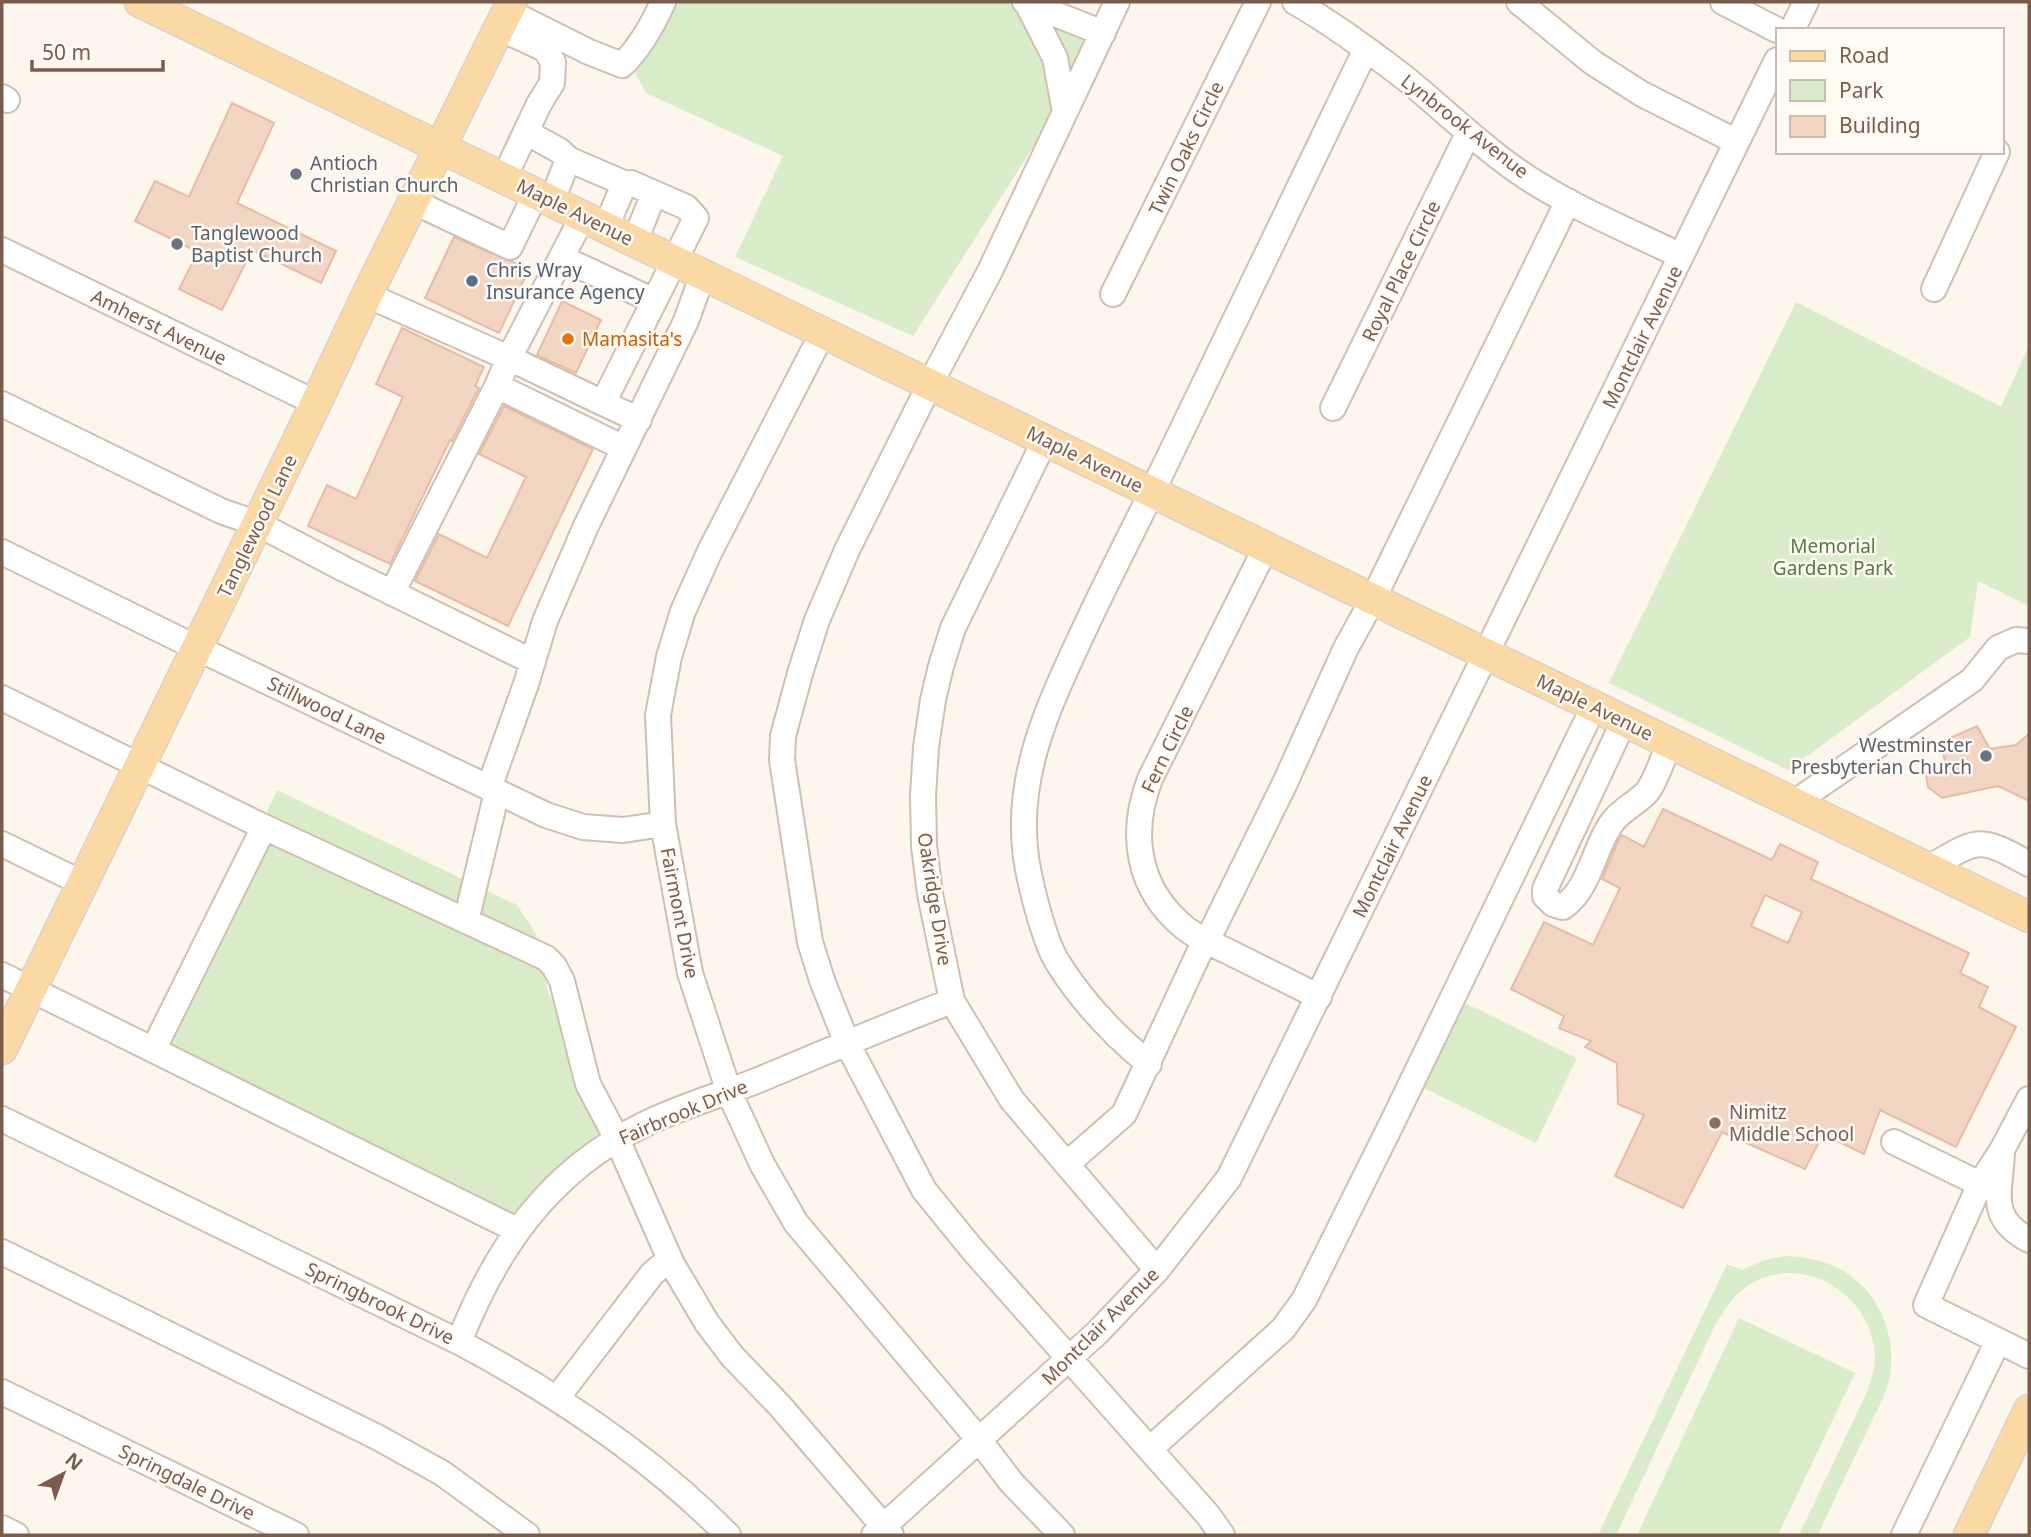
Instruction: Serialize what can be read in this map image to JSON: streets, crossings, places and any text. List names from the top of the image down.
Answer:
{
  "streets": {
    "main road": ["Maple Avenue", "Tanglewood Lane"],
    "street": [
      "Lynbrook Avenue",
      "Twin Oaks Circle",
      "Royal Place Circle",
      "Amherst Avenue",
      "Montclair Avenue",
      "Stillwood Lane",
      "Fern Circle",
      "Oakridge Drive",
      "Fairmont Drive",
      "Fairbrook Drive",
      "Springbrook Drive",
      "Springdale Drive"
    ]
  },
  "crossings": [
    ["Lynbrook Avenue", "Royal Place Circle"],
    ["Lynbrook Avenue", "Montclair Avenue"],
    ["Maple Avenue", "Montclair Avenue"],
    ["Maple Avenue", "Tanglewood Lane"],
    ["Maple Avenue", "Fern Circle"],
    ["Maple Avenue", "Oakridge Drive"],
    ["Maple Avenue", "Fairmont Drive"],
    ["Amherst Avenue", "Tanglewood Lane"],
    ["Montclair Avenue", "Fern Circle"],
    ["Montclair Avenue", "Oakridge Drive"],
    ["Montclair Avenue", "Fairmont Drive"],
    ["Tanglewood Lane", "Stillwood Lane"],
    ["Stillwood Lane", "Fairmont Drive"],
    ["Oakridge Drive", "Fairbrook Drive"],
    ["Fairmont Drive", "Fairbrook Drive"],
    ["Fairbrook Drive", "Springbrook Drive"]
  ],
  "parks": ["Memorial Gardens Park"],
  "places": [
    "Antioch Christian Church",
    "Tanglewood Baptist Church",
    "Chris Wray Insurance Agency",
    "Mamasita's",
    "Westminster Presbyterian Church",
    "Nimitz Middle School"
  ],
  "legend": ["Road", "Park", "Building"],
  "scale_bar": "50 m",
  "north": "top right"
}
